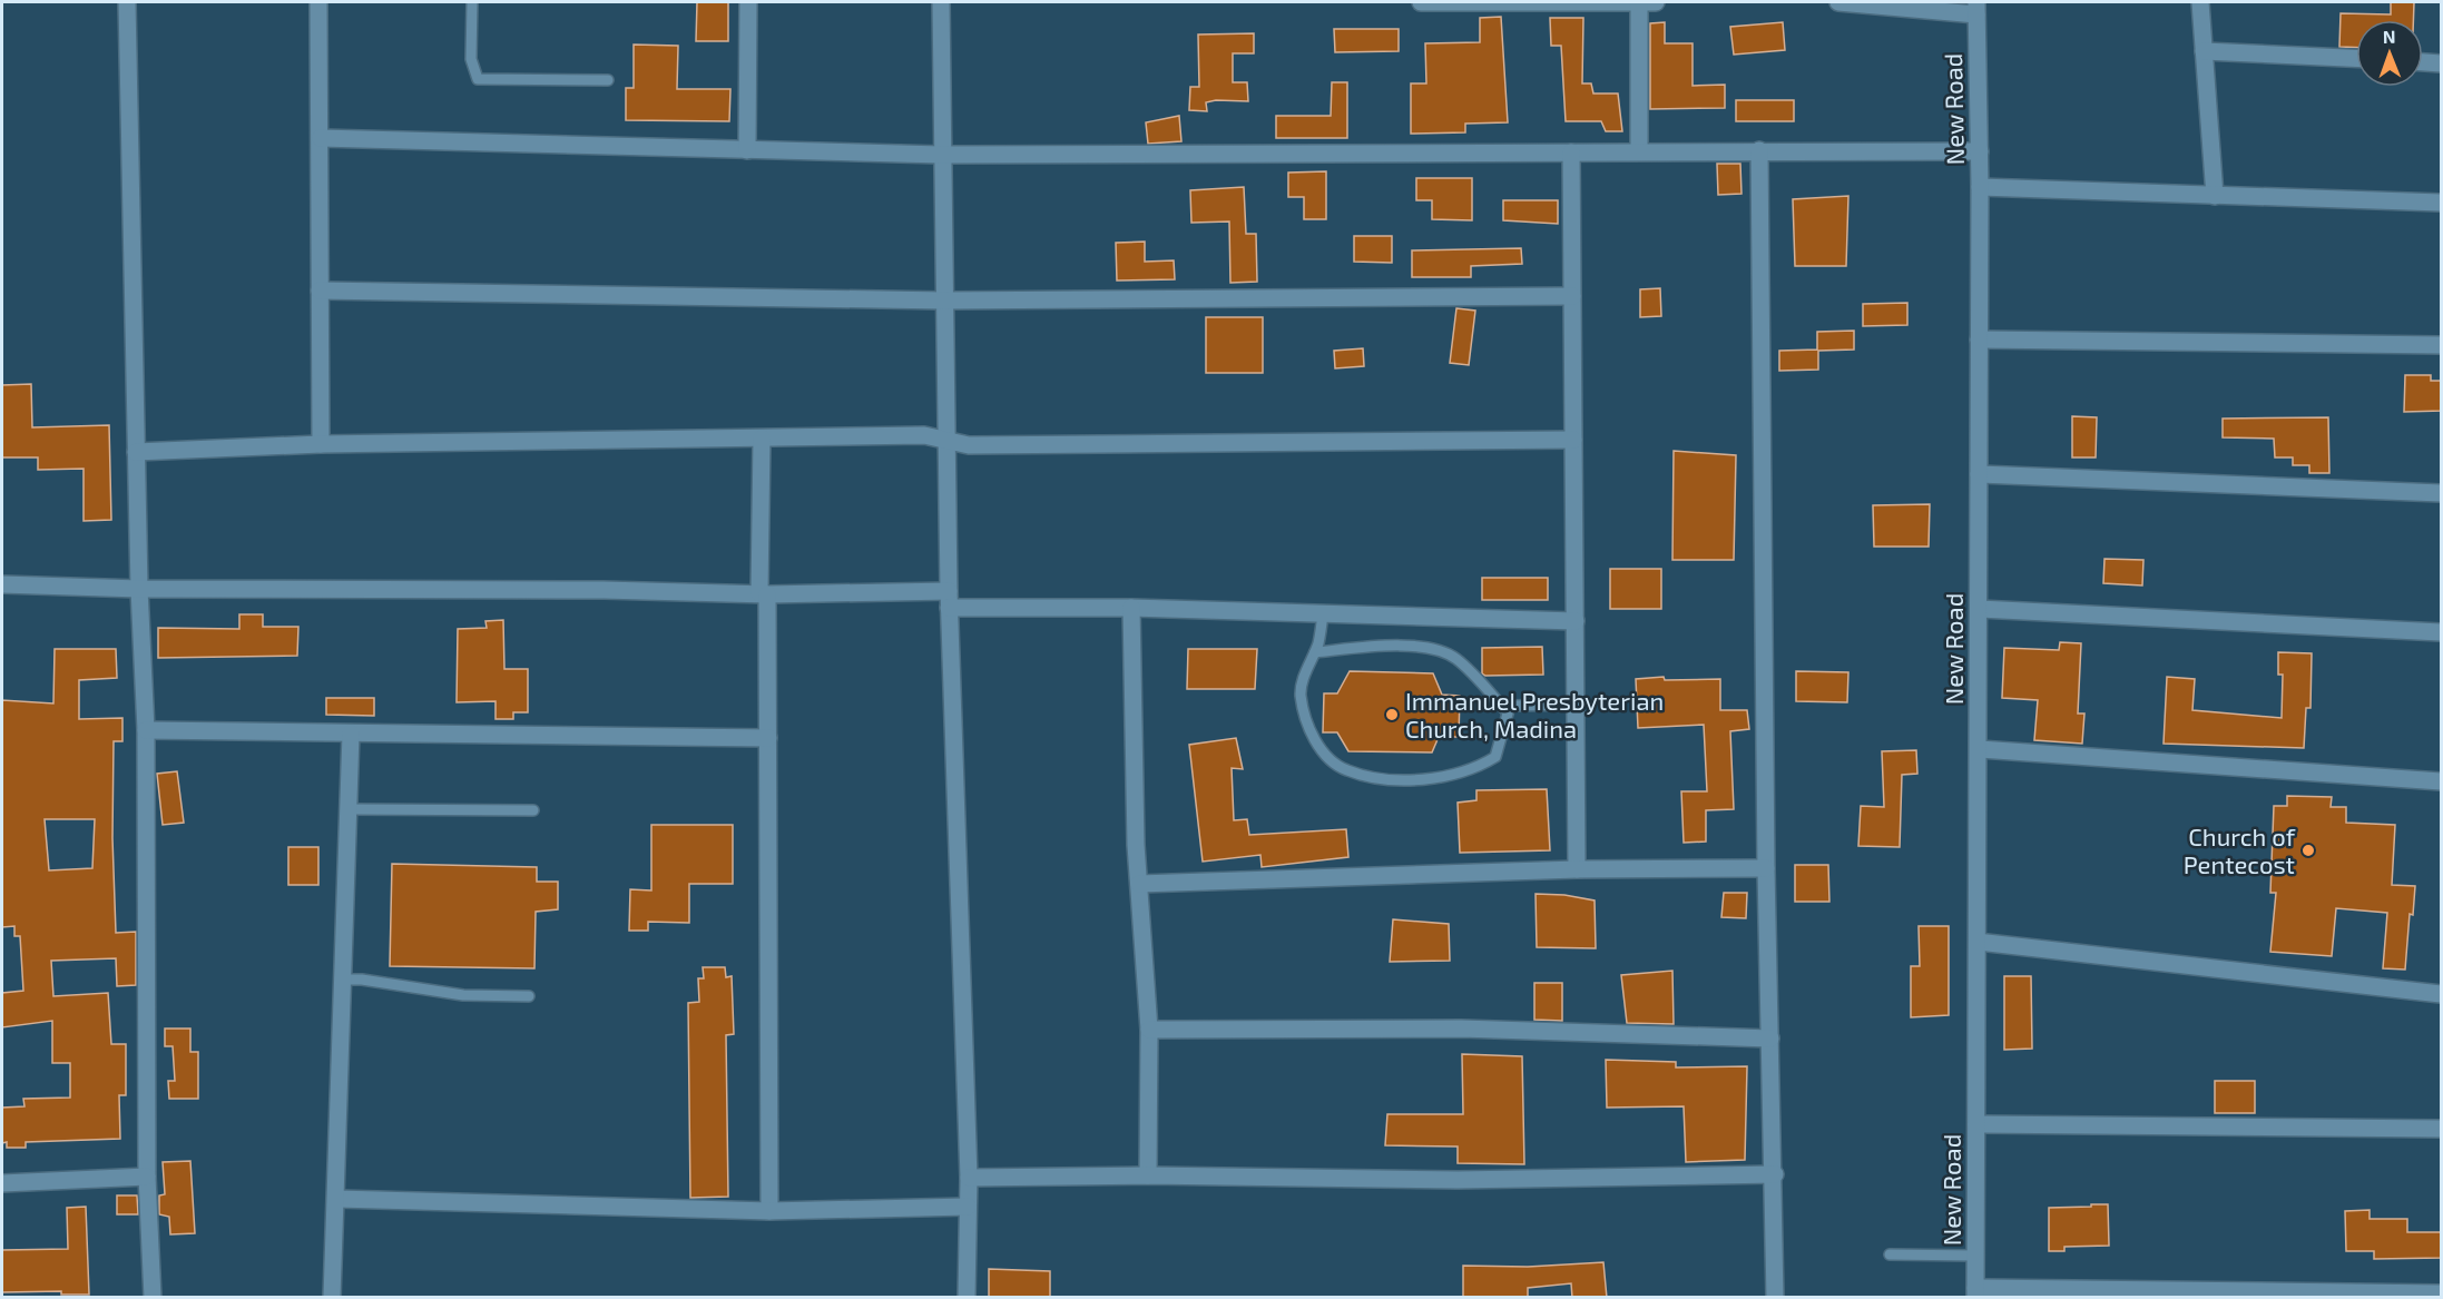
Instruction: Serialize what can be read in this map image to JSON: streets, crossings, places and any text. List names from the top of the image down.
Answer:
{
  "streets": {
    "street": ["New Road"]
  },
  "places": ["Immanuel Presbyterian Church, Madina", "Church of Pentecost"],
  "north": "top"
}
